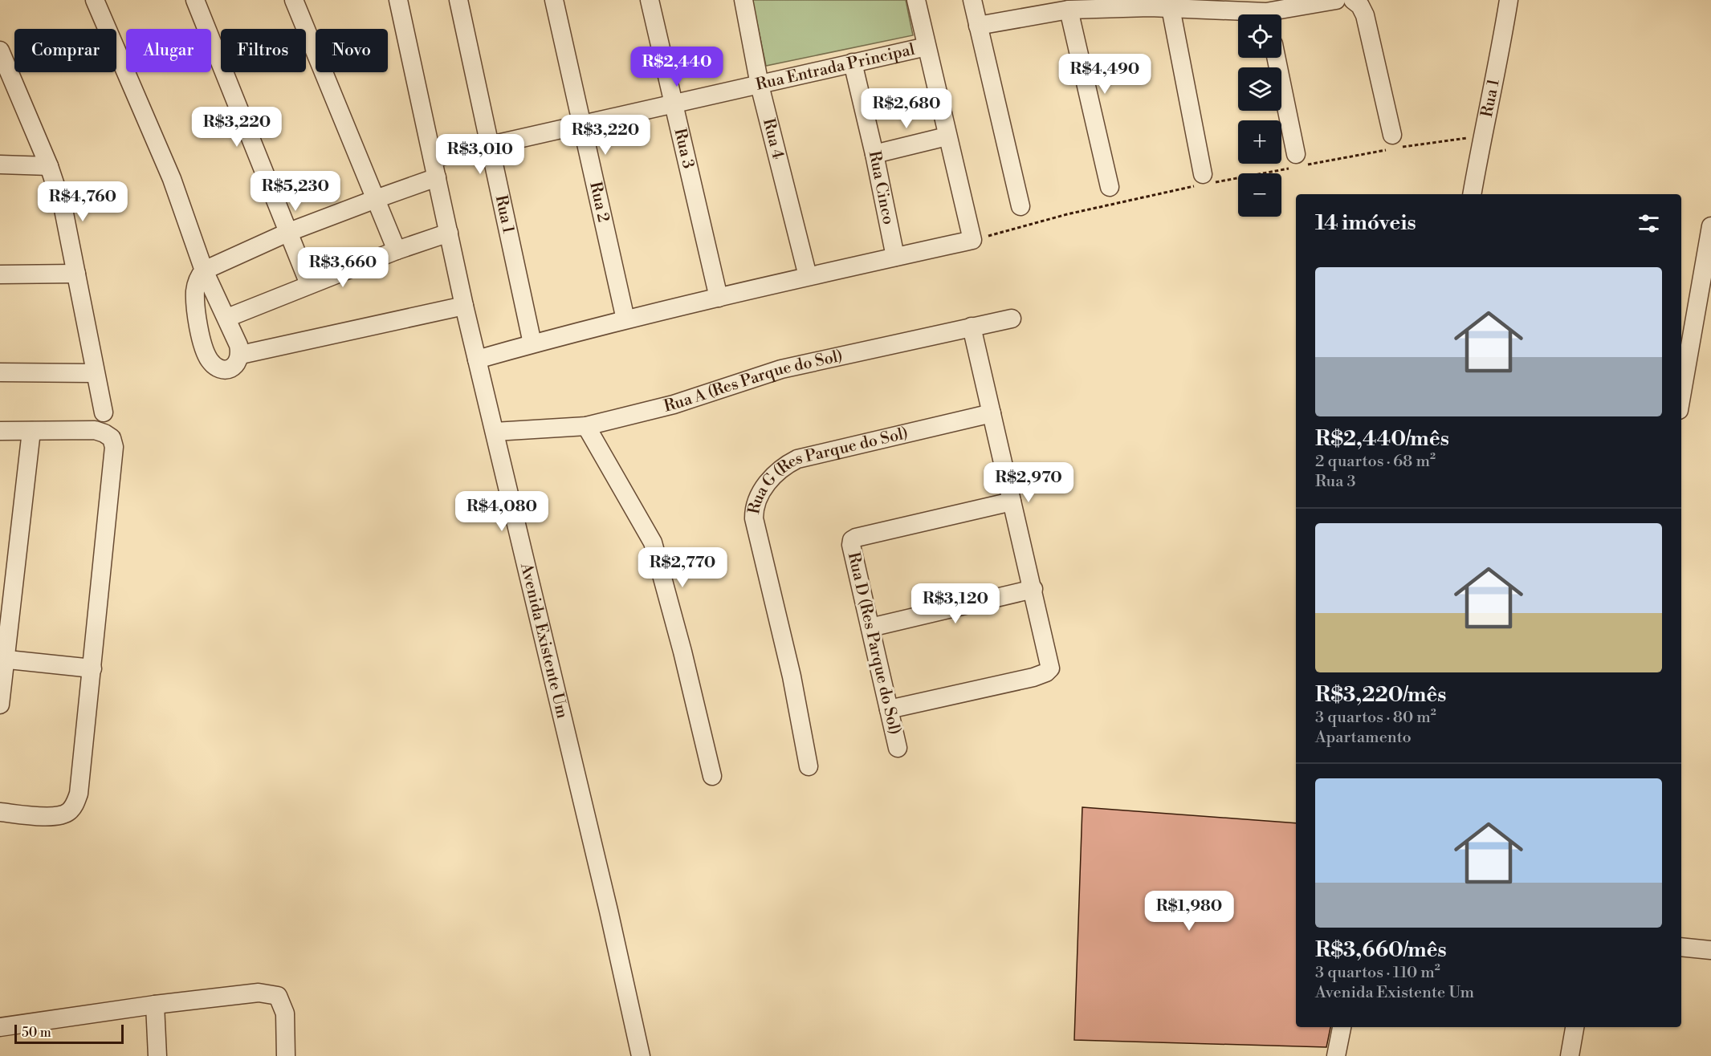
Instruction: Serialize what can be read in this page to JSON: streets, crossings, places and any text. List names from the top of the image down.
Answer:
{
  "streets": {
    "street": [
      "Rua Entrada Principal",
      "Rua 1",
      "Rua 4",
      "Rua 3",
      "Rua Cinco",
      "Rua 2",
      "Rua A (Res Parque do Sol)",
      "Rua G (Res Parque do Sol)",
      "Avenida Existente Um",
      "Rua D (Res Parque do Sol)"
    ]
  },
  "crossings": [
    ["Rua Entrada Principal", "Rua 1"],
    ["Rua Entrada Principal", "Rua 4"],
    ["Rua Entrada Principal", "Rua 3"],
    ["Rua Entrada Principal", "Rua Cinco"],
    ["Rua Entrada Principal", "Rua 2"],
    ["Rua Entrada Principal", "Avenida Existente Um"],
    ["Rua A (Res Parque do Sol)", "Avenida Existente Um"]
  ],
  "scale_bar": "50 m",
  "page": {
    "map_buttons": ["+", "−"],
    "chip": [
      "Comprar",
      "Alugar",
      "Filtros",
      "Novo"
    ],
    "price": [
      "R$2,440",
      "R$4,490",
      "R$2,680",
      "R$3,220",
      "R$3,220",
      "R$3,010",
      "R$5,230",
      "R$4,760",
      "R$3,660",
      "R$2,970",
      "R$4,080",
      "R$2,770",
      "R$3,120",
      "R$1,980"
    ],
    "heading": "14 imóveis",
    "list": [
      {
        "name": "R$2,440/mês",
        "note": "2 quartos · 68 m² · Rua 3"
      },
      {
        "name": "R$3,220/mês",
        "note": "3 quartos · 80 m² · Apartamento"
      },
      {
        "name": "R$3,660/mês",
        "note": "3 quartos · 110 m² · Avenida Existente Um"
      }
    ],
    "scale": "50 m"
  }
}
